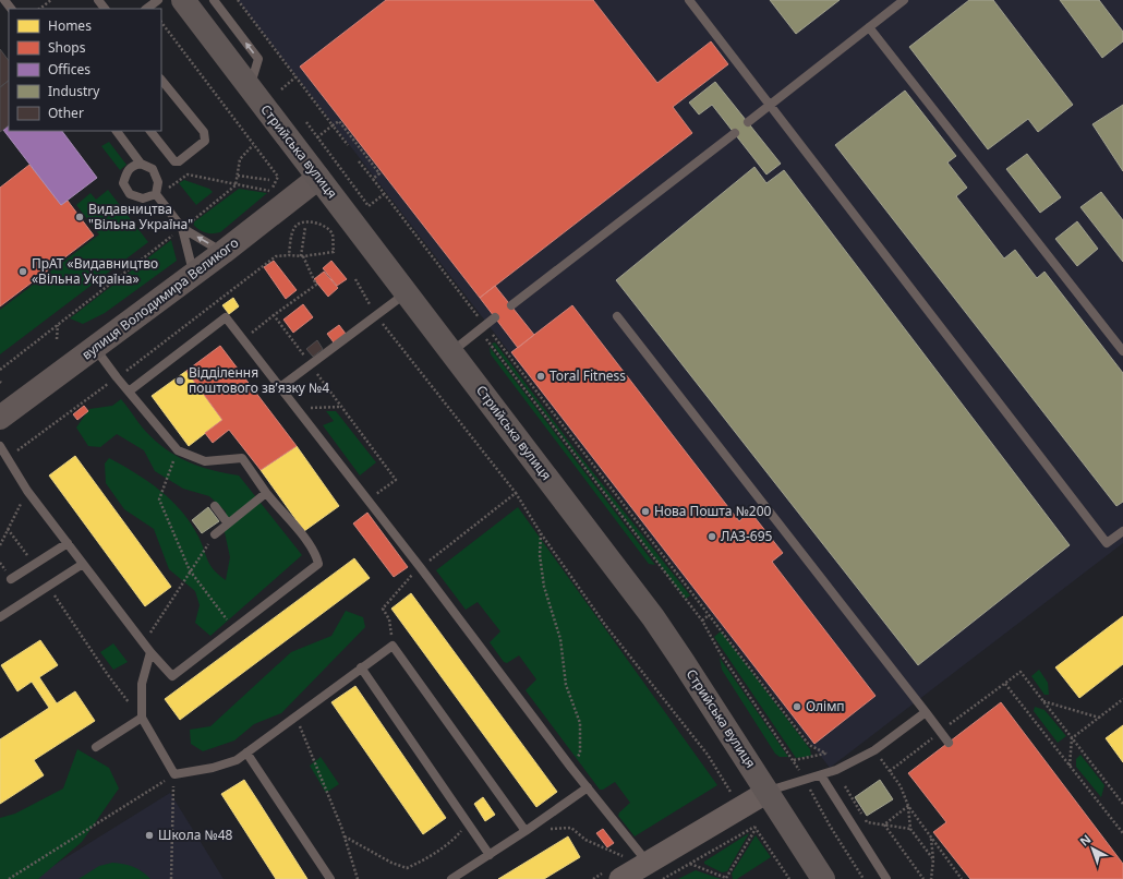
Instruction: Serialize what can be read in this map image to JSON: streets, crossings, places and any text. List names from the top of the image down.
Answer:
{
  "streets": {
    "main road": ["Стрийська вулиця", "вулиця Володимира Великого"]
  },
  "crossings": [
    ["Стрийська вулиця", "вулиця Володимира Великого"]
  ],
  "places": [
    "Видавництва \"Вільна Україна\"",
    "ПрАТ «Видавництво «Вільна Україна»",
    "Toral Fitness",
    "Відділення поштового зв’язку №4",
    "Нова Пошта №200",
    "ЛАЗ-695",
    "Олімп",
    "Школа №48"
  ],
  "legend": [
    "Homes",
    "Shops",
    "Offices",
    "Industry",
    "Other"
  ],
  "north": "top left"
}
